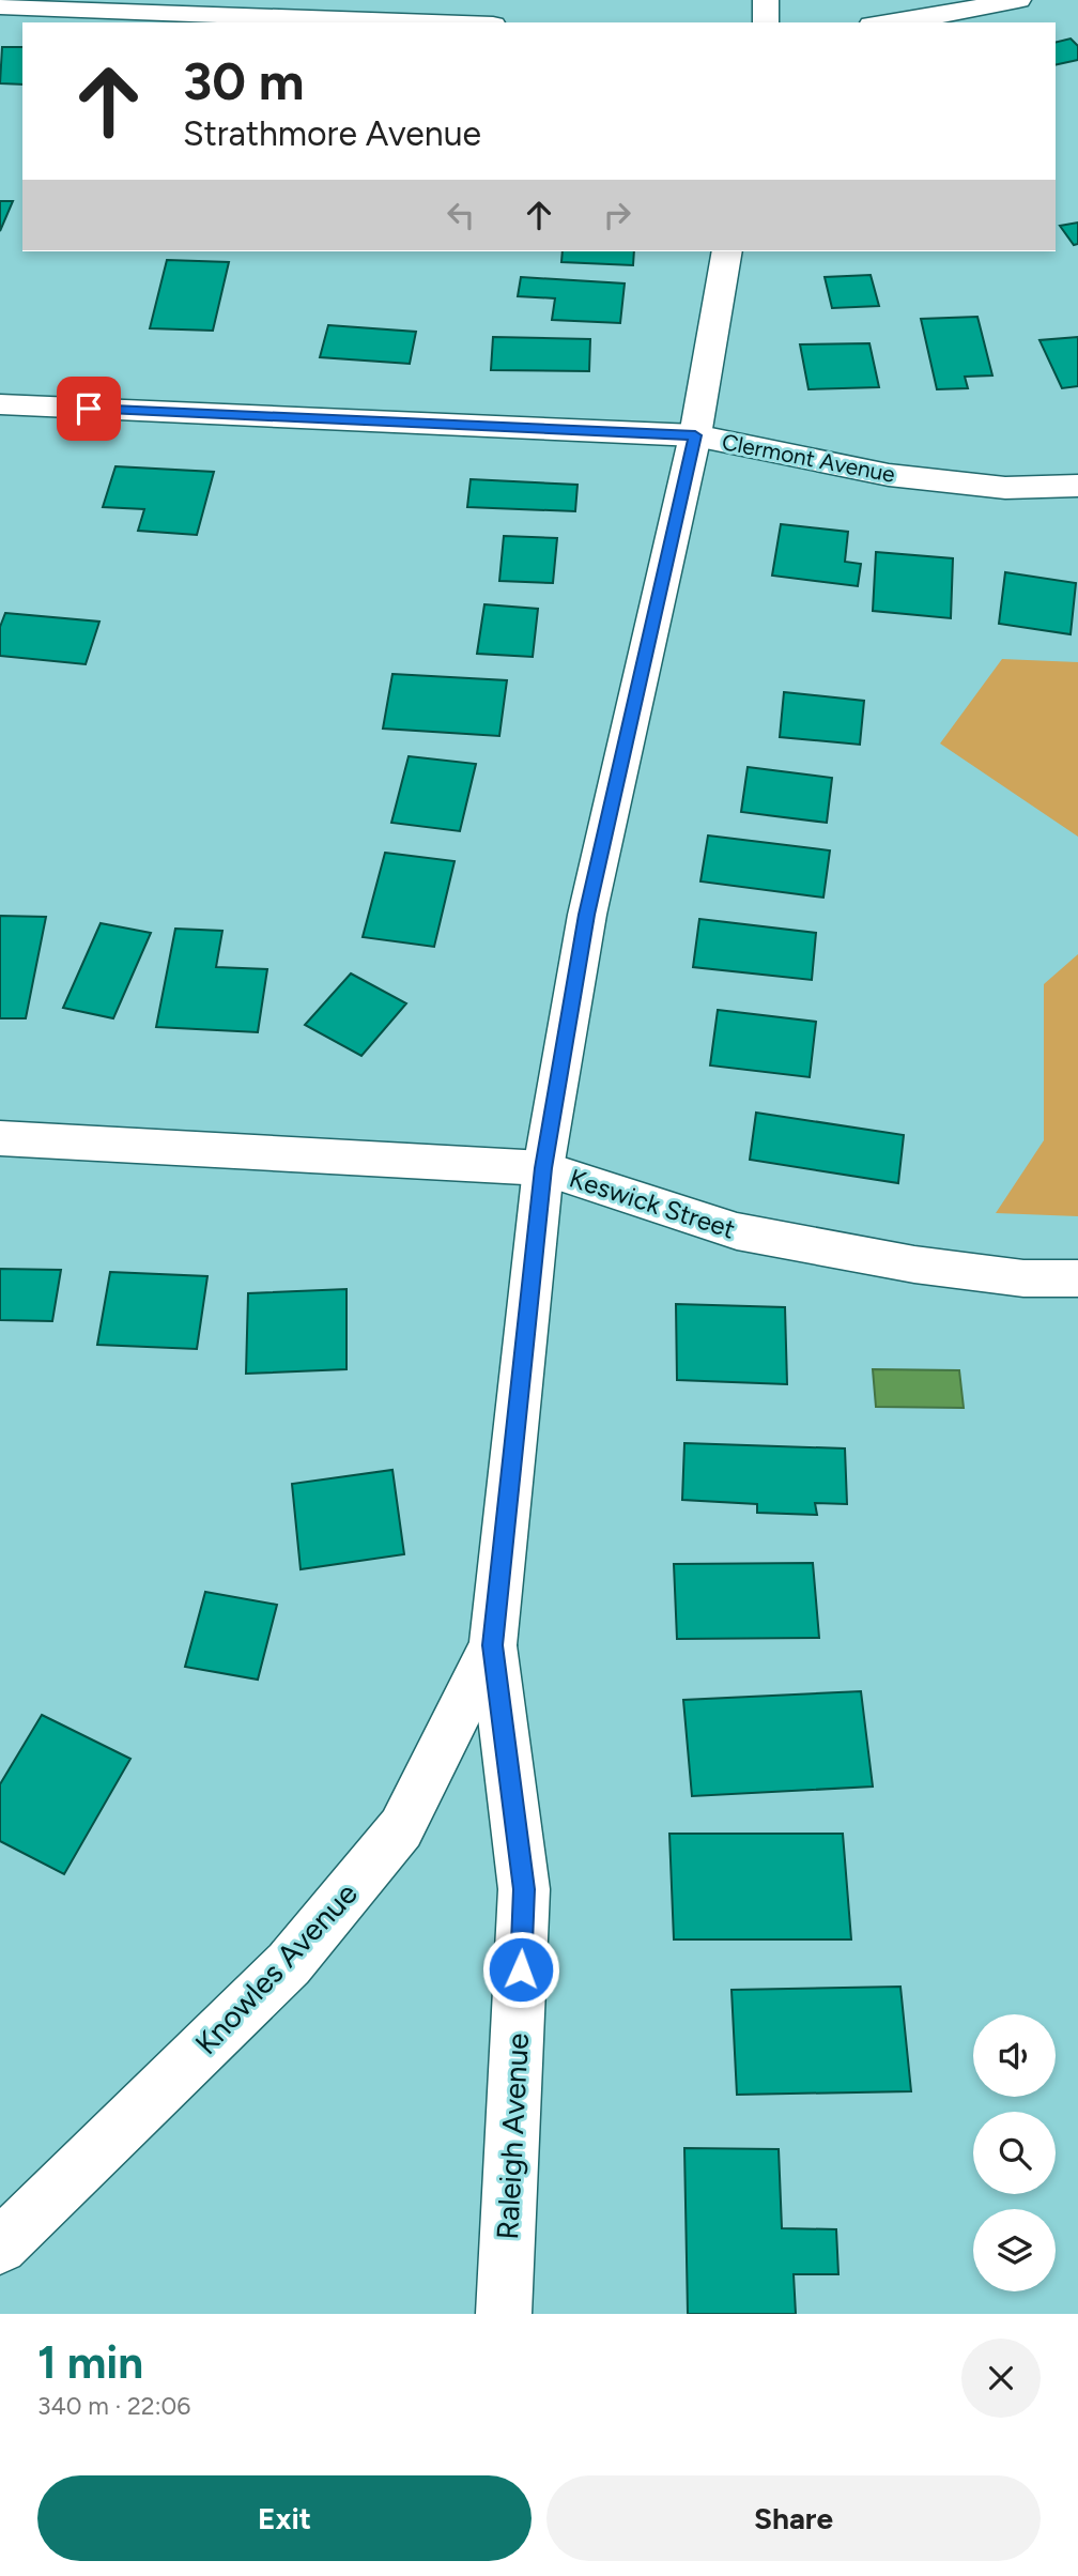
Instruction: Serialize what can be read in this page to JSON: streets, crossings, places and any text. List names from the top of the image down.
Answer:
{
  "streets": {
    "street": [
      "Clermont Avenue",
      "Keswick Street",
      "Knowles Avenue",
      "Raleigh Avenue"
    ]
  },
  "crossings": [
    ["Knowles Avenue", "Raleigh Avenue"]
  ],
  "page": {
    "turn": ["30 m", "Strathmore Avenue"],
    "heading": ["1 min", "340 m · 22:06"],
    "buttons": ["Exit", "Share"]
  }
}
